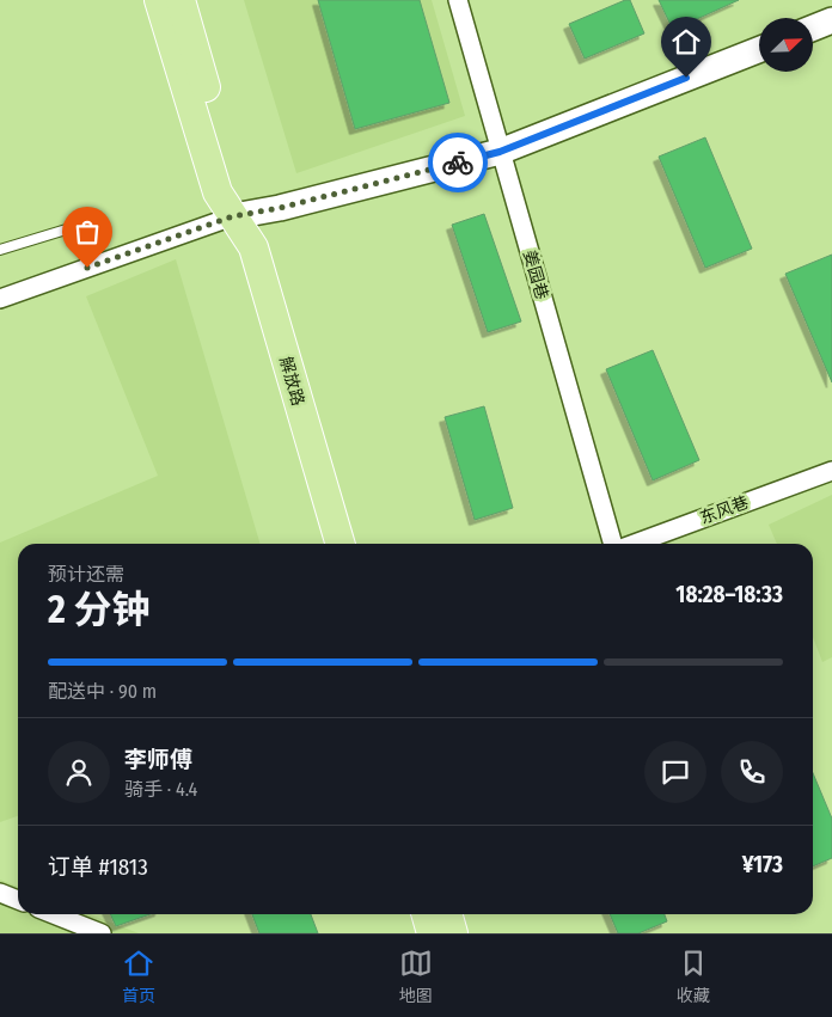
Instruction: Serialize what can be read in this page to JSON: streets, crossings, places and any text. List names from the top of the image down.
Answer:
{
  "streets": {
    "main road": ["解放路"],
    "street": ["姜园巷", "东风巷"]
  },
  "north": "top right",
  "page": {
    "heading": ["2 分钟", "预计还需", "18:28–18:33"],
    "panel": [
      "李师傅",
      "骑手 · 4.4",
      "订单 #1813",
      "¥173"
    ],
    "bar": "配送中 · 90 m",
    "tabs": ["首页", "地图", "收藏"]
  }
}
